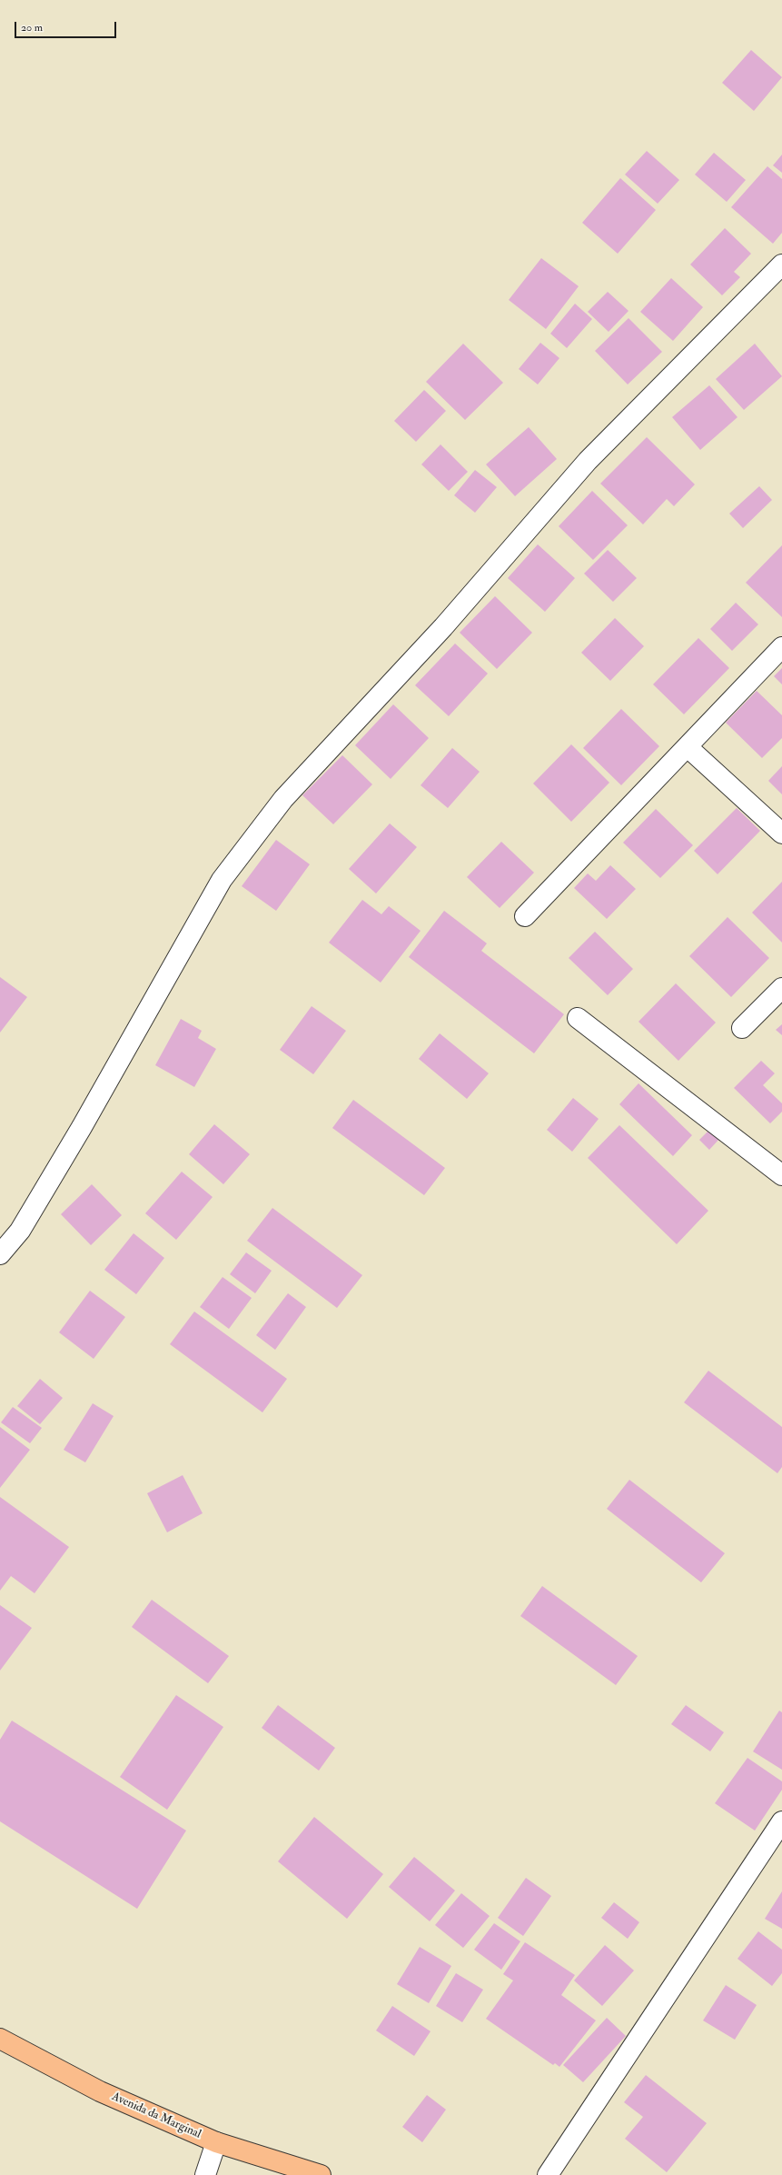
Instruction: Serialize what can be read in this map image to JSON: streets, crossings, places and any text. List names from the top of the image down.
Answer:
{
  "streets": {
    "main road": ["Avenida da Marginal"]
  },
  "scale_bar": "20 m"
}
